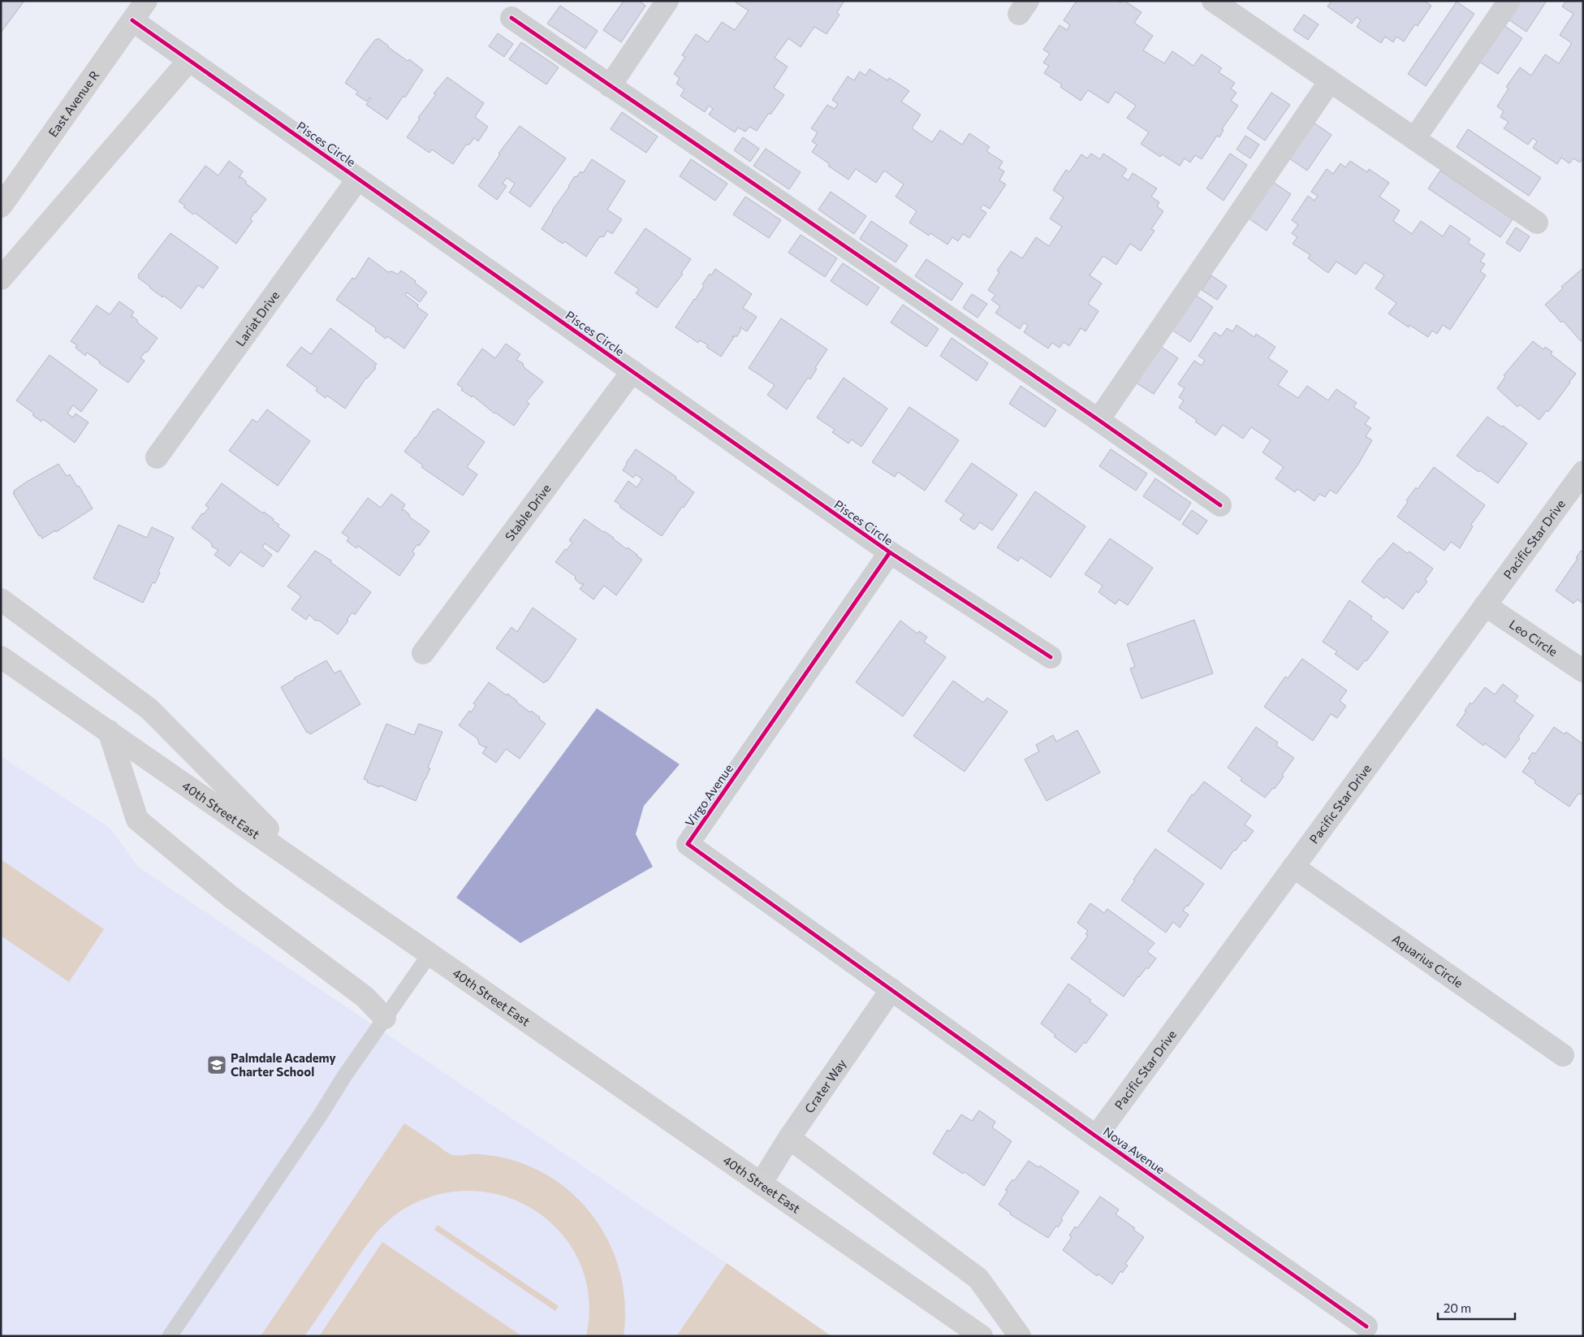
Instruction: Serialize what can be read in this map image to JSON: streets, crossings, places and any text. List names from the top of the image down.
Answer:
{
  "streets": {
    "main road": ["East Avenue R", "40th Street East"],
    "street": [
      "Pisces Circle",
      "Lariat Drive",
      "Stable Drive",
      "Pacific Star Drive",
      "Leo Circle",
      "Virgo Avenue",
      "Aquarius Circle",
      "Crater Way",
      "Nova Avenue"
    ]
  },
  "crossings": [
    ["East Avenue R", "Pisces Circle"],
    ["Pisces Circle", "Lariat Drive"],
    ["Pisces Circle", "Stable Drive"],
    ["Pisces Circle", "Virgo Avenue"],
    ["Pacific Star Drive", "Leo Circle"],
    ["Pacific Star Drive", "Aquarius Circle"],
    ["Pacific Star Drive", "Nova Avenue"],
    ["Virgo Avenue", "Crater Way"],
    ["Virgo Avenue", "Nova Avenue"],
    ["40th Street East", "Crater Way"],
    ["Crater Way", "Nova Avenue"]
  ],
  "places": {
    "school or university": ["Palmdale Academy Charter School"]
  },
  "scale_bar": "20 m"
}
